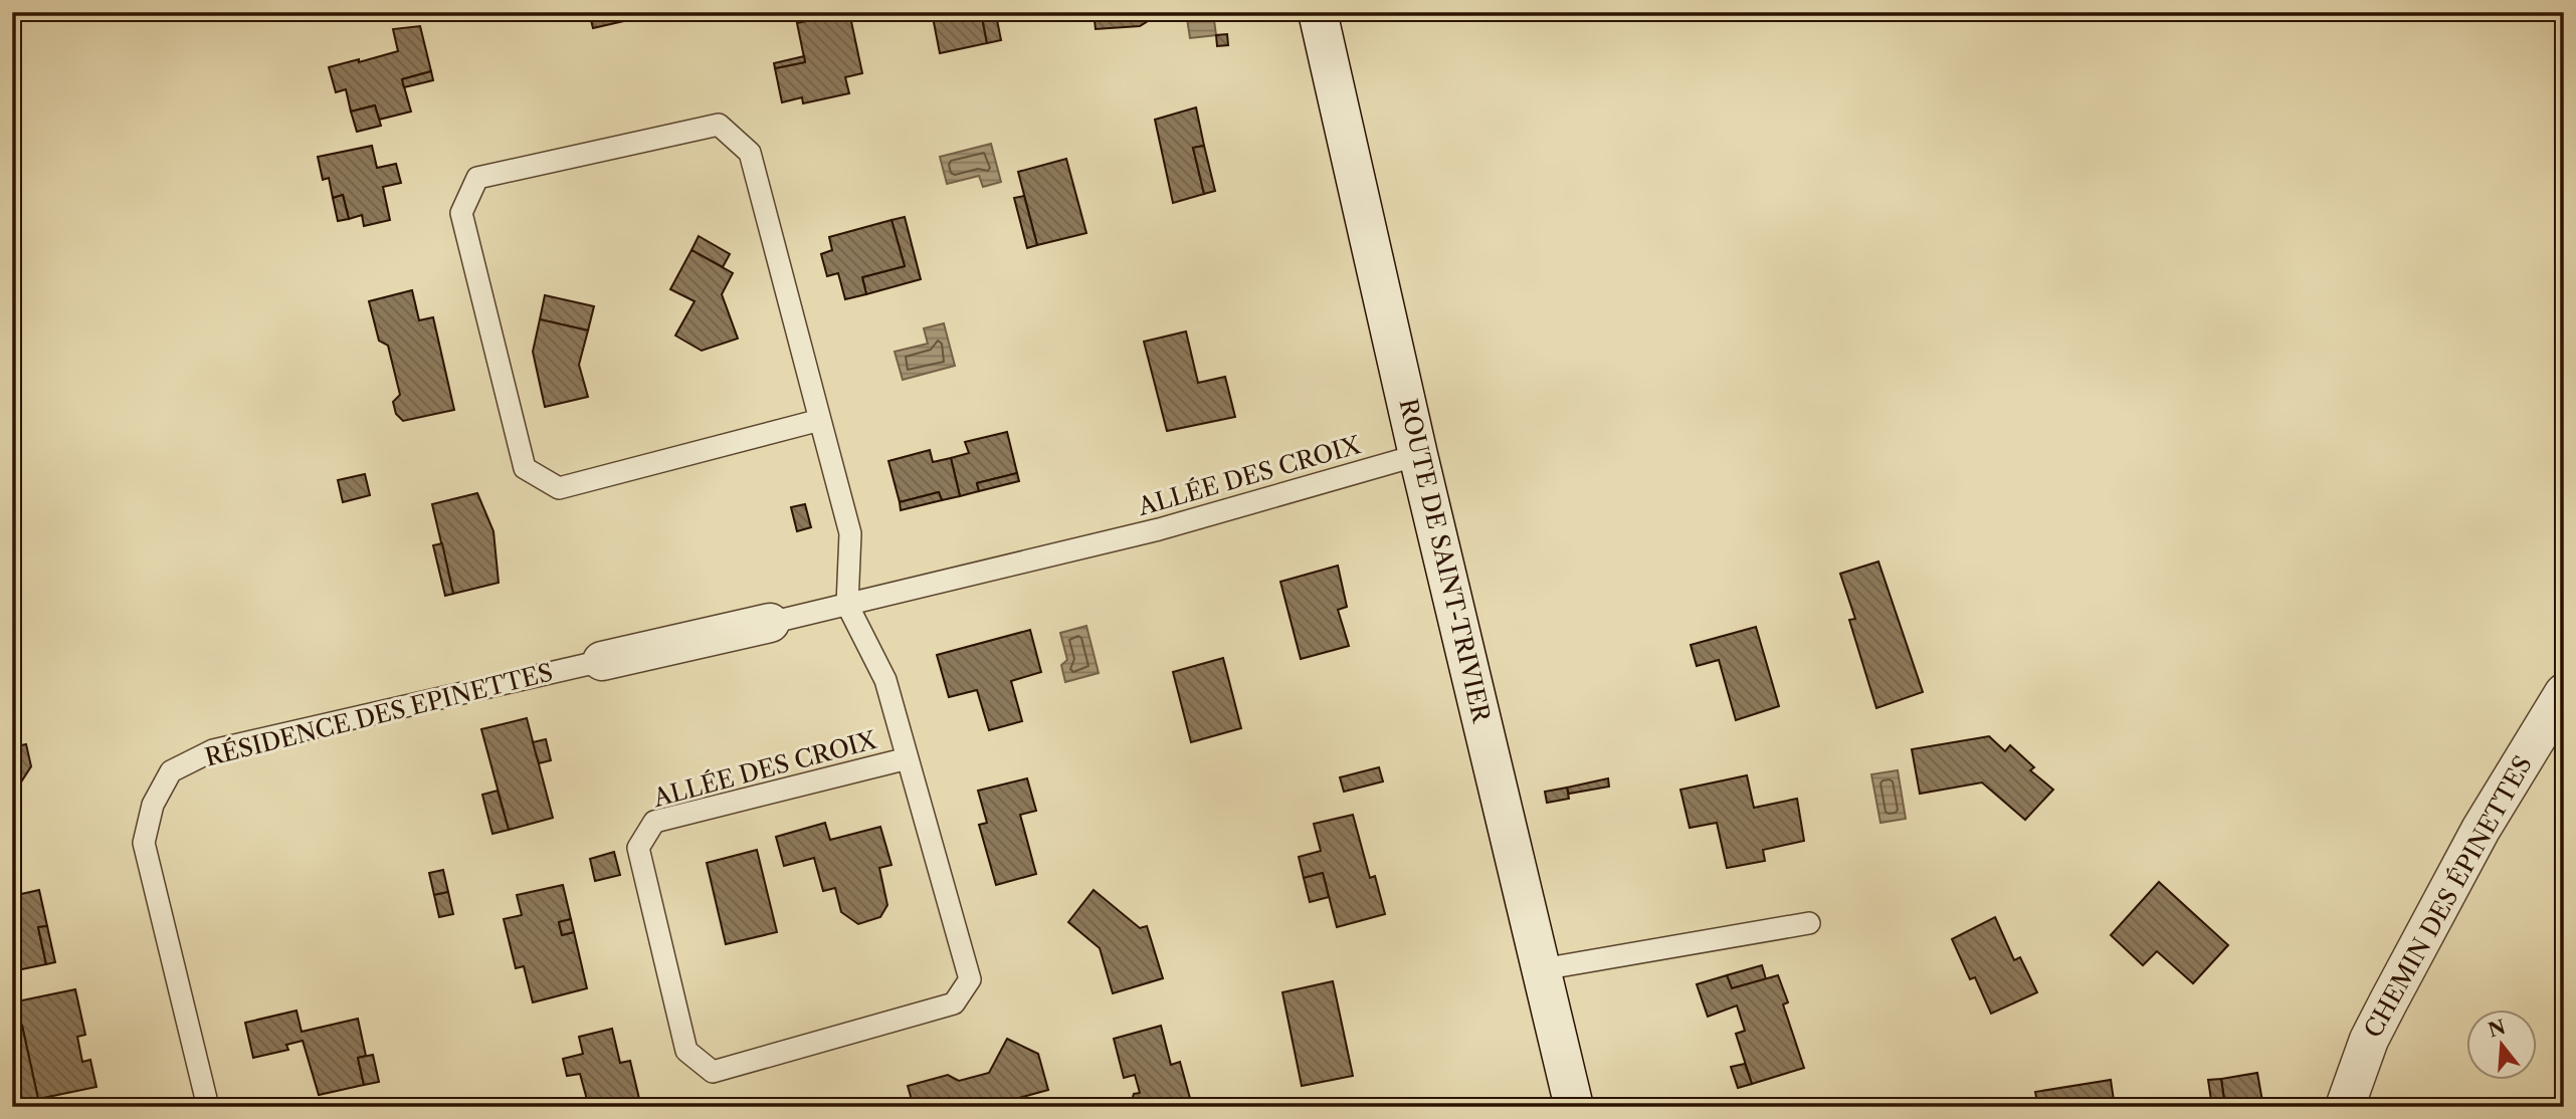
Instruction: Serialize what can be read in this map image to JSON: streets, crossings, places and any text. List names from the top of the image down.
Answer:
{
  "streets": {
    "main road": ["ROUTE DE SAINT-TRIVIER", "RÉSIDENCE DES EPINETTES", "CHEMIN DES ÉPINETTES"],
    "lane": ["ALLÉE DES CROIX"]
  },
  "crossings": [
    ["ALLÉE DES CROIX", "ROUTE DE SAINT-TRIVIER"],
    ["ALLÉE DES CROIX", "RÉSIDENCE DES EPINETTES"]
  ],
  "north": "top"
}
